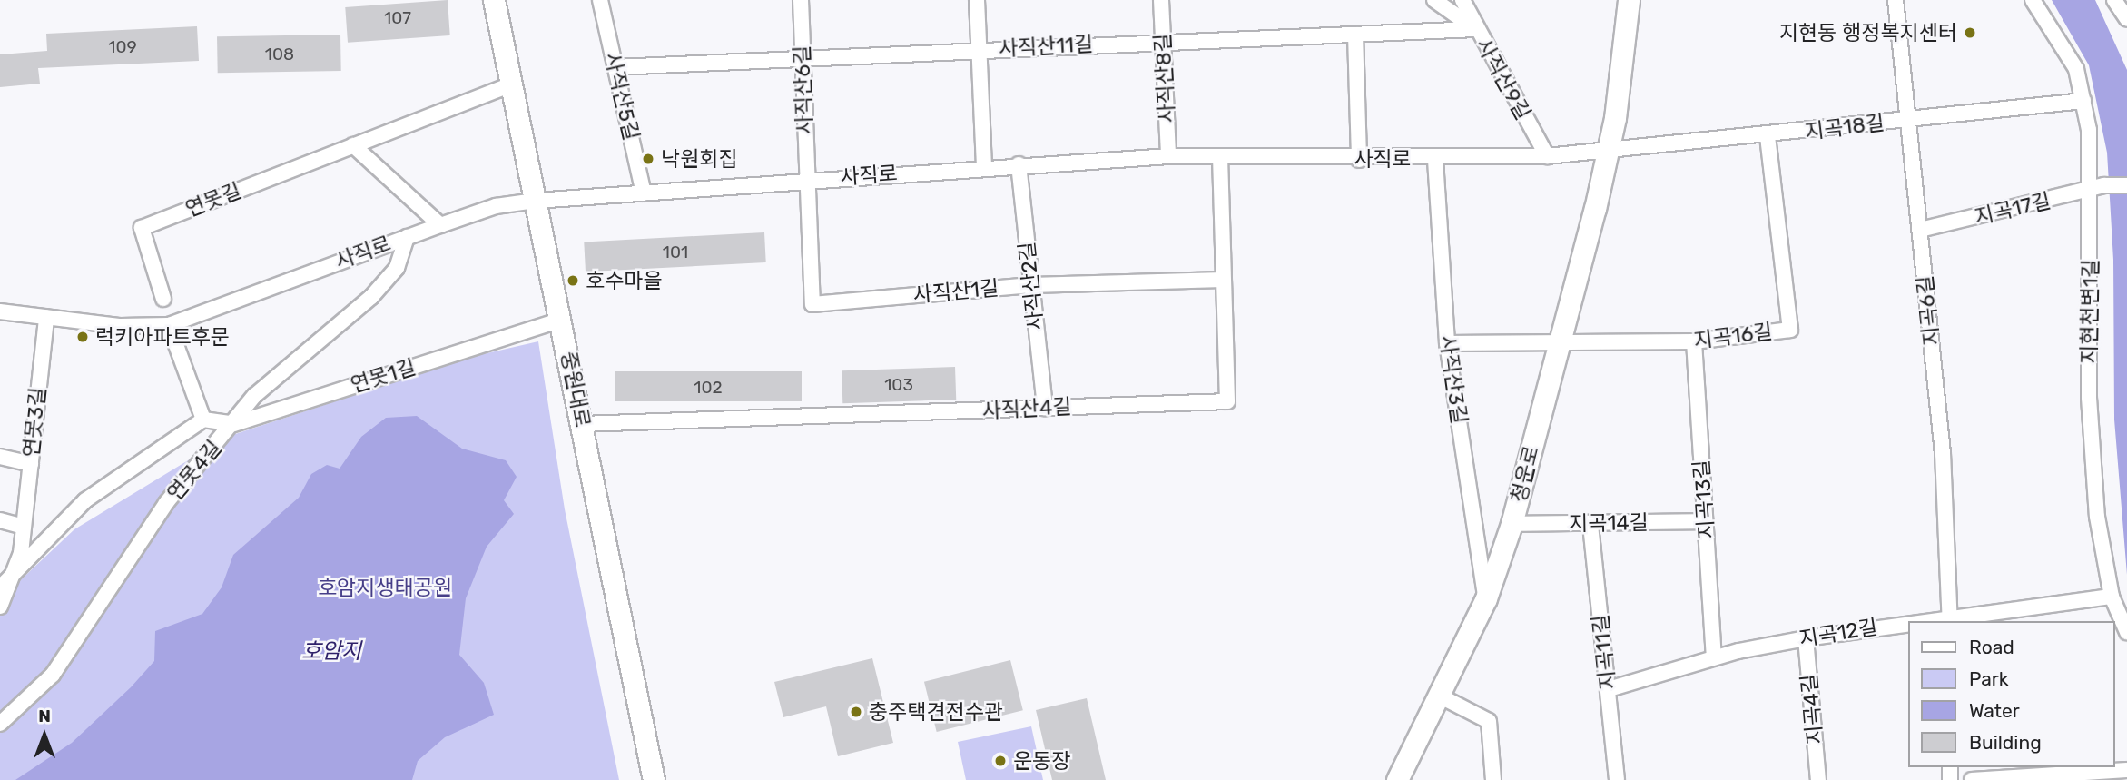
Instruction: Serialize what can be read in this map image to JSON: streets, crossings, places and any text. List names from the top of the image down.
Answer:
{
  "streets": {
    "street": [
      "사직산11길",
      "사직산8길",
      "사직산9길",
      "사직산6길",
      "사직산5길",
      "지곡18길",
      "사직로",
      "연못길",
      "지곡17길",
      "사직산2길",
      "사직산1길",
      "지곡6길",
      "지현천변1길",
      "지곡16길",
      "연못1길",
      "사직산3길",
      "중원대로",
      "사직산4길",
      "연못3길",
      "연못4길",
      "청운로",
      "지곡13길",
      "지곡14길",
      "지곡12길",
      "지곡11길",
      "지곡4길"
    ]
  },
  "crossings": [
    ["사직산11길", "사직산8길"],
    ["사직산11길", "사직산9길"],
    ["사직산11길", "사직산6길"],
    ["사직산11길", "사직산5길"],
    ["사직산8길", "사직로"],
    ["사직산9길", "사직로"],
    ["사직산6길", "사직로"],
    ["사직산6길", "사직산1길"],
    ["사직산5길", "사직로"],
    ["지곡18길", "사직로"],
    ["지곡18길", "지곡6길"],
    ["지곡18길", "지현천변1길"],
    ["지곡18길", "지곡16길"],
    ["지곡18길", "청운로"],
    ["사직로", "사직산2길"],
    ["사직로", "사직산1길"],
    ["사직로", "사직산3길"],
    ["사직로", "중원대로"],
    ["사직로", "사직산4길"],
    ["사직로", "연못3길"],
    ["사직로", "연못4길"],
    ["사직로", "청운로"],
    ["연못길", "중원대로"],
    ["지곡17길", "지곡6길"],
    ["지곡17길", "지현천변1길"],
    ["사직산2길", "사직산1길"],
    ["사직산2길", "사직산4길"],
    ["사직산1길", "사직산4길"],
    ["지곡6길", "지곡12길"],
    ["지현천변1길", "지곡12길"],
    ["지곡16길", "사직산3길"],
    ["지곡16길", "청운로"],
    ["지곡16길", "지곡13길"],
    ["연못1길", "중원대로"],
    ["연못1길", "연못4길"],
    ["사직산3길", "청운로"],
    ["중원대로", "사직산4길"],
    ["청운로", "지곡14길"],
    ["지곡13길", "지곡14길"],
    ["지곡13길", "지곡12길"],
    ["지곡14길", "지곡11길"],
    ["지곡12길", "지곡11길"],
    ["지곡12길", "지곡4길"]
  ],
  "water": ["호암지"],
  "parks": ["호암지생태공원"],
  "places": [
    "지현동 행정복지센터",
    "낙원회집",
    "호수마을",
    "럭키아파트후문",
    "충주택견전수관",
    "운동장"
  ],
  "house_numbers": [
    "107",
    "109",
    "108",
    "101",
    "103",
    "102"
  ],
  "legend": [
    "Road",
    "Park",
    "Water",
    "Building"
  ],
  "north": "top"
}
